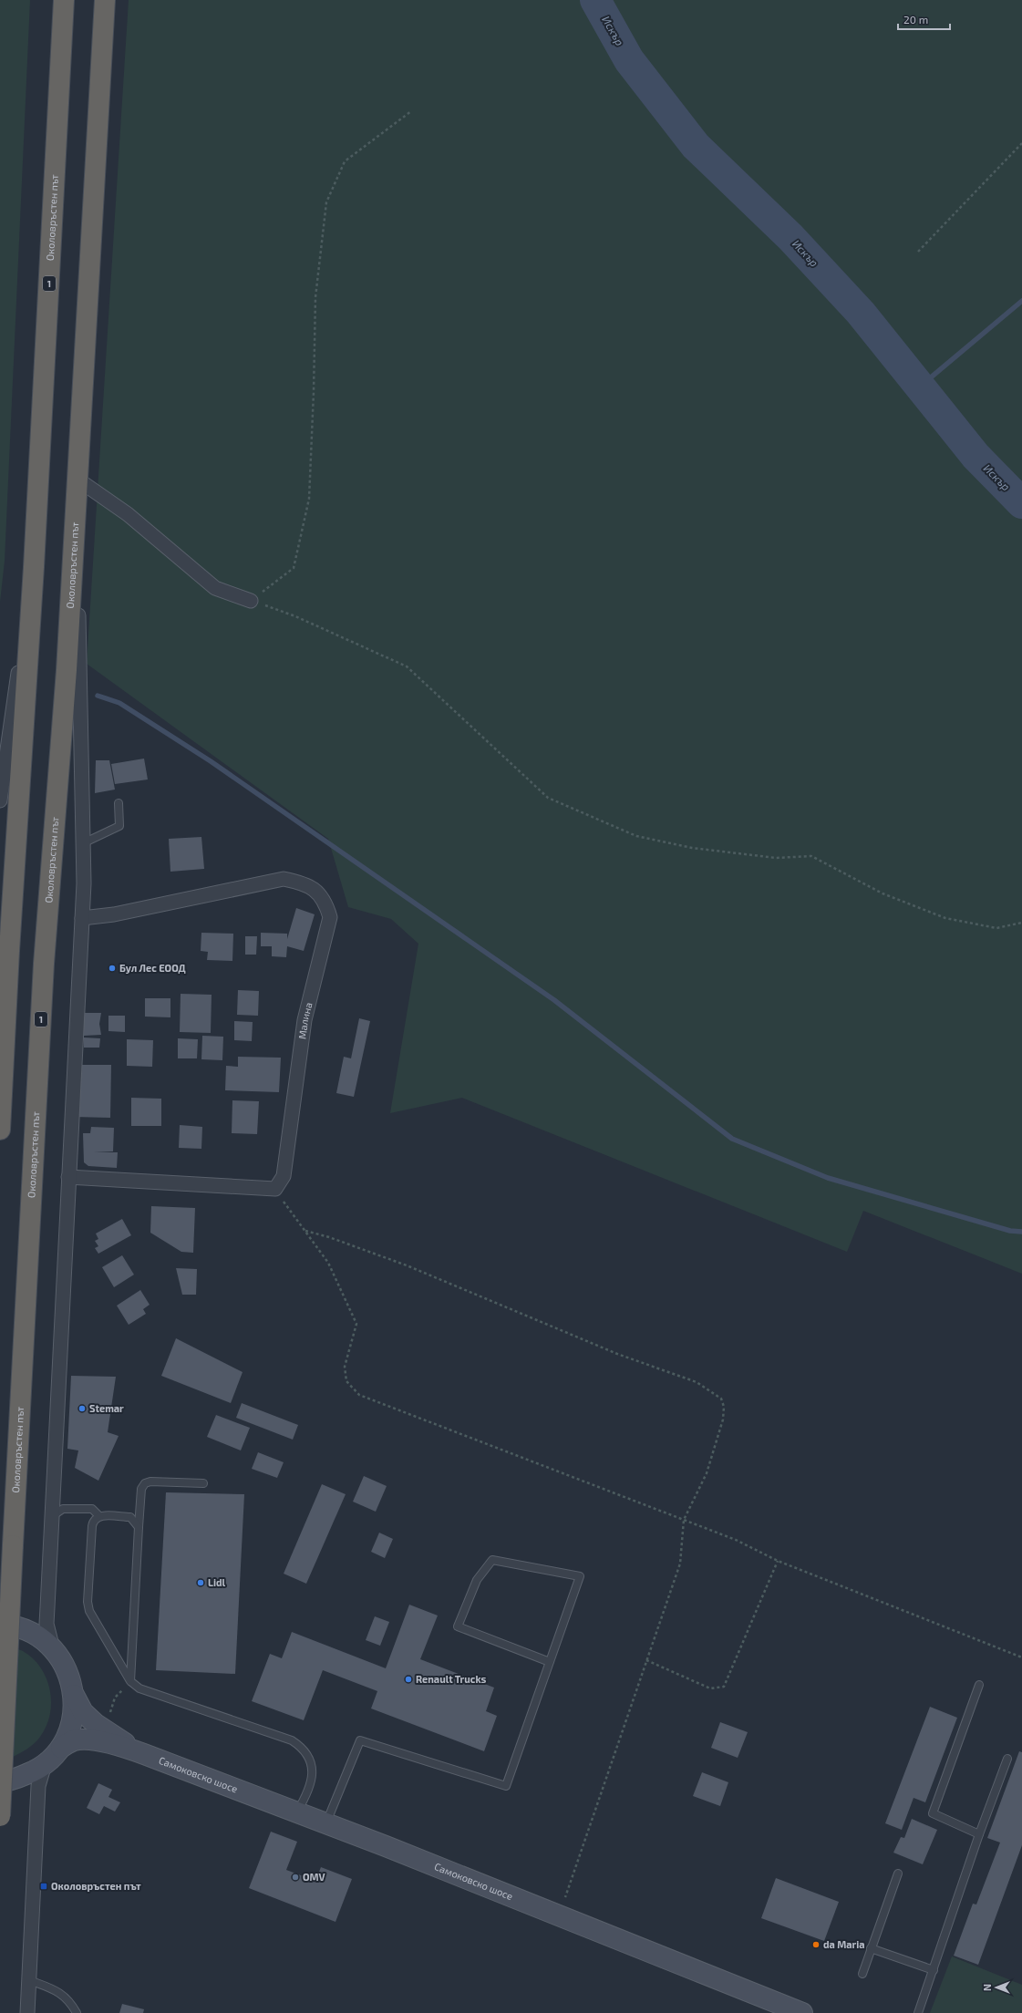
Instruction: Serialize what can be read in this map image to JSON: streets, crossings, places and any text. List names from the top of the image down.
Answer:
{
  "streets": {
    "highway": ["Околовръстен път", "1"],
    "main road": ["Самоковско шосе"],
    "street": ["Малина"]
  },
  "crossings": [
    ["Околовръстен път", "Малина"]
  ],
  "water": ["Искър"],
  "places": {
    "other": [
      "Бул Лес ЕООД",
      "Stemar",
      "Lidl",
      "Renault Trucks",
      "OMV",
      "da Maria"
    ],
    "transit": ["Околовръстен път"]
  },
  "scale_bar": "20 m",
  "north": "left"
}
